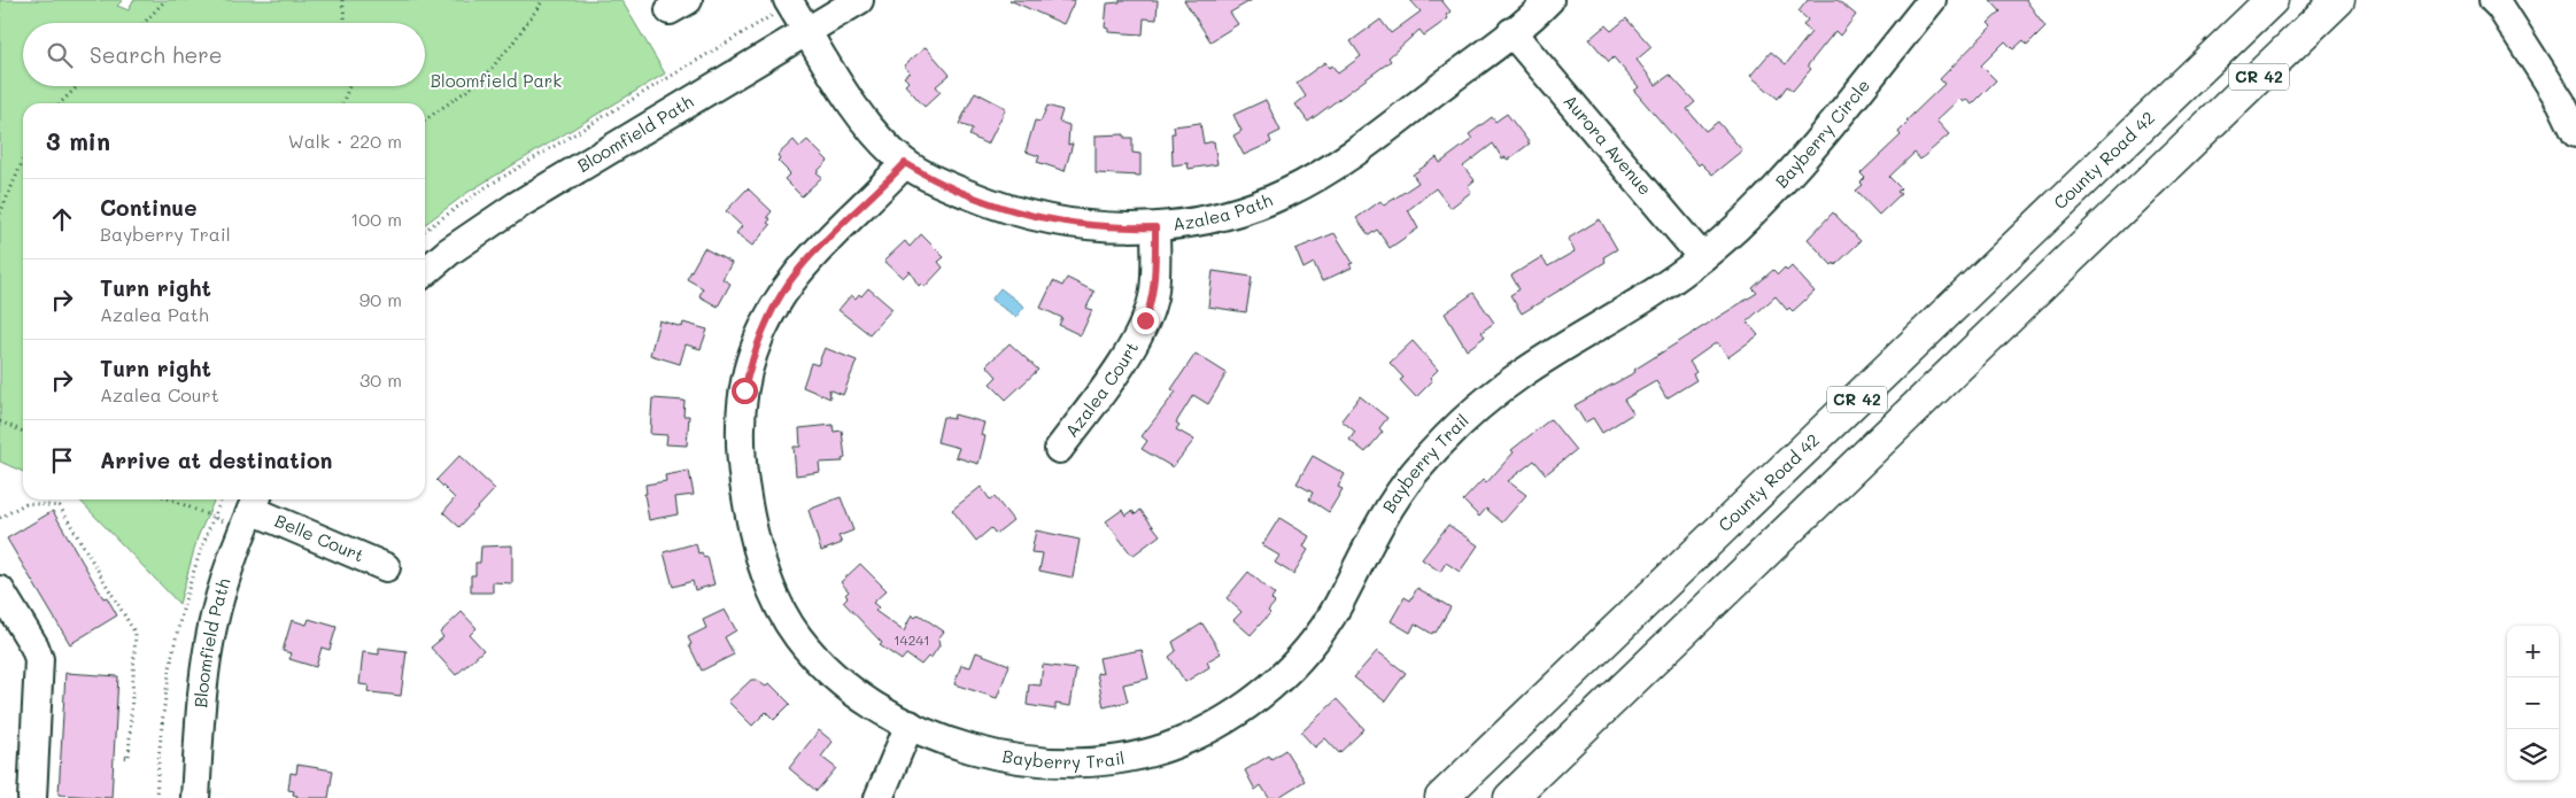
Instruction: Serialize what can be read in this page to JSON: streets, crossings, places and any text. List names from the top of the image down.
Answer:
{
  "streets": {
    "highway": ["CR 42", "County Road 42"],
    "street": [
      "Bloomfield Path",
      "Bayberry Circle",
      "Aurora Avenue",
      "Azalea Path",
      "Azalea Court",
      "Bayberry Trail",
      "Belle Court"
    ]
  },
  "crossings": [
    ["Bloomfield Path", "Azalea Path"],
    ["Bloomfield Path", "Belle Court"],
    ["Bayberry Circle", "Aurora Avenue"],
    ["Bayberry Circle", "Bayberry Trail"],
    ["Aurora Avenue", "Azalea Path"],
    ["Aurora Avenue", "Bayberry Trail"],
    ["Azalea Path", "Azalea Court"],
    ["Azalea Path", "Bayberry Trail"]
  ],
  "parks": ["Bloomfield Park"],
  "house_numbers": ["14241"],
  "page": {
    "search": "Search here",
    "heading": ["3 min", "Walk · 220 m"],
    "list": [
      ["Continue", "Bayberry Trail", "100 m"],
      ["Turn right", "Azalea Path", "90 m"],
      ["Turn right", "Azalea Court", "30 m"],
      "Arrive at destination"
    ],
    "map_buttons": ["+", "−"]
  }
}
